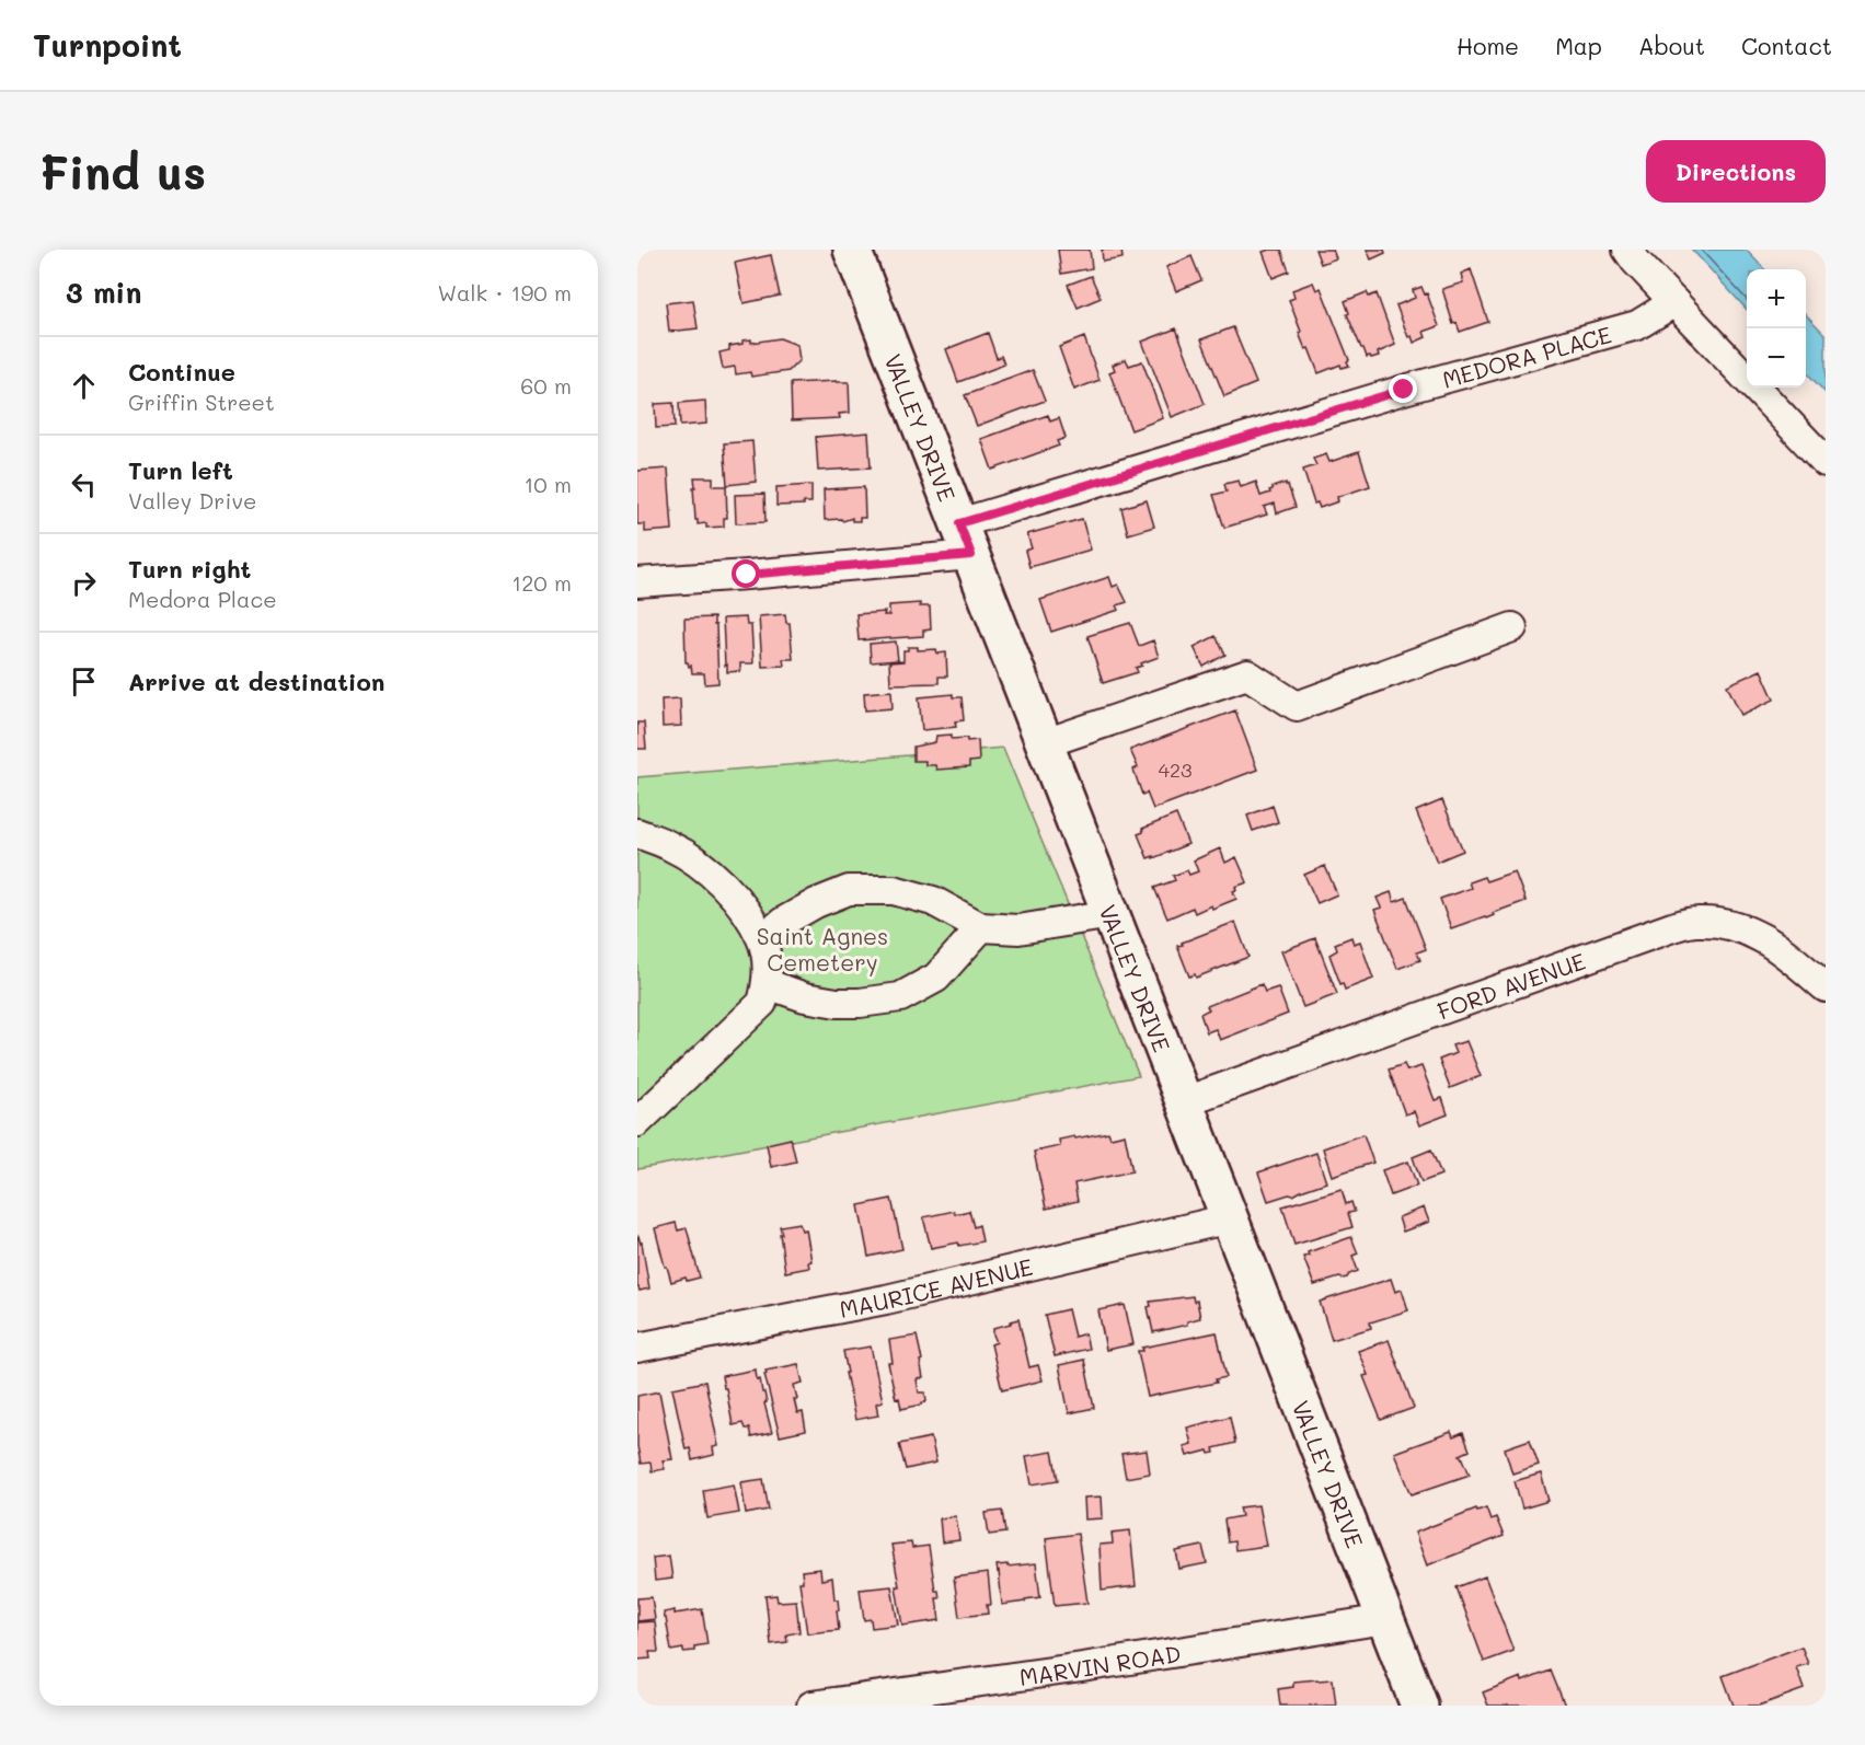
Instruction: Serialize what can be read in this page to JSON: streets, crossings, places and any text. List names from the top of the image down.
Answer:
{
  "streets": {
    "main road": ["VALLEY DRIVE"],
    "street": [
      "MEDORA PLACE",
      "FORD AVENUE",
      "MAURICE AVENUE",
      "MARVIN ROAD"
    ]
  },
  "crossings": [
    ["MEDORA PLACE", "VALLEY DRIVE"],
    ["VALLEY DRIVE", "FORD AVENUE"],
    ["VALLEY DRIVE", "MAURICE AVENUE"],
    ["VALLEY DRIVE", "MARVIN ROAD"]
  ],
  "parks": ["Saint Agnes Cemetery"],
  "house_numbers": ["423"],
  "page": {
    "header": "Turnpoint",
    "nav": [
      "Home",
      "Map",
      "About",
      "Contact"
    ],
    "buttons": "Directions",
    "title": "Find us",
    "heading": ["3 min", "Walk · 190 m"],
    "map_buttons": ["+", "−"],
    "list": [
      ["Continue", "Griffin Street", "60 m"],
      ["Turn left", "Valley Drive", "10 m"],
      ["Turn right", "Medora Place", "120 m"],
      "Arrive at destination"
    ]
  }
}
